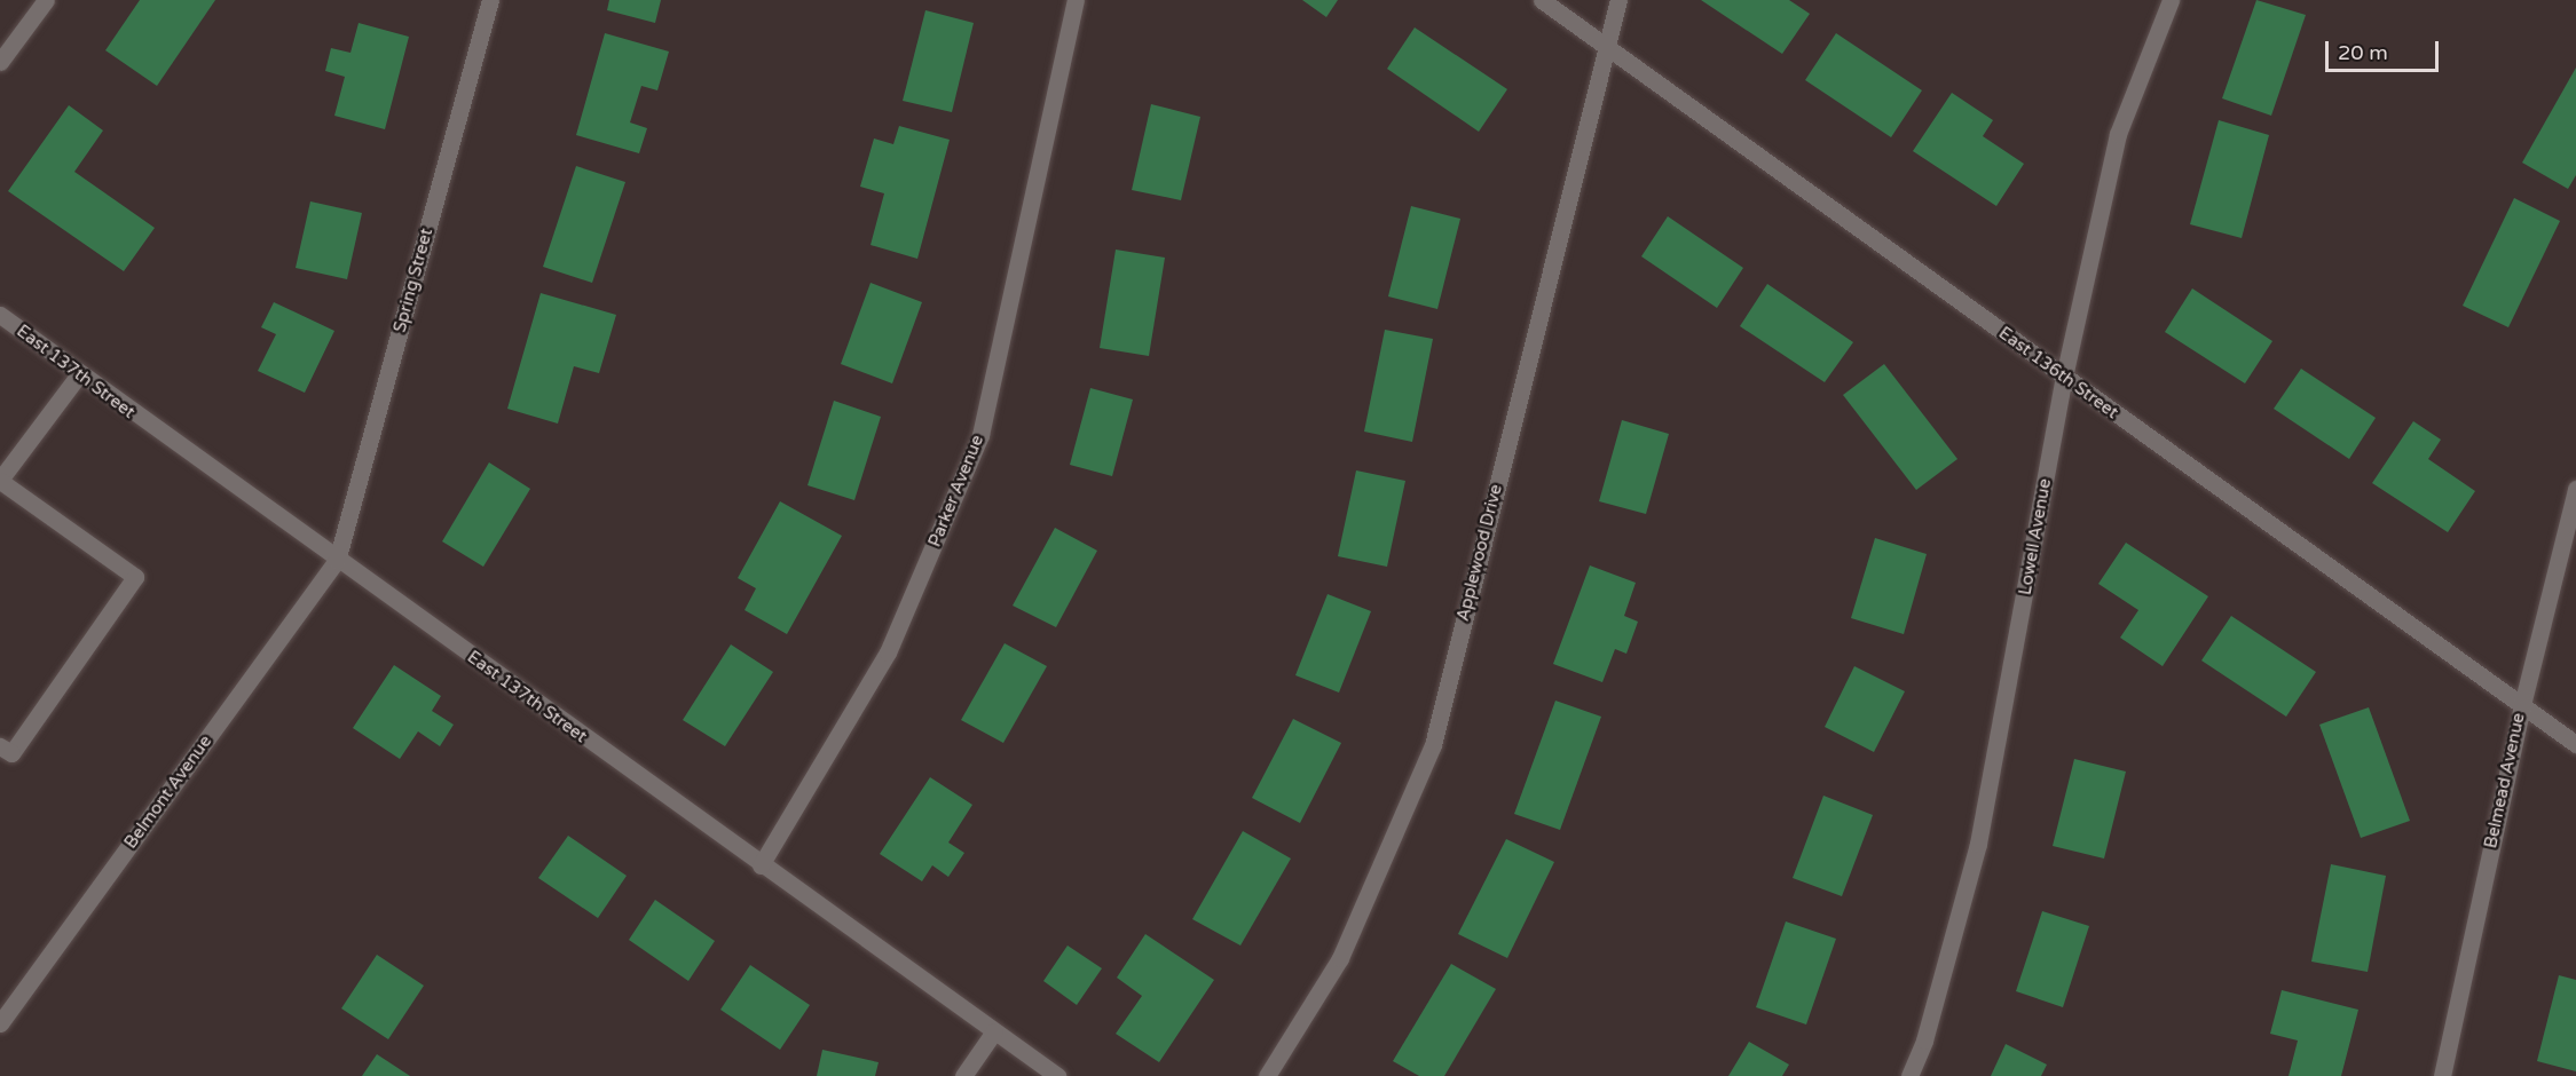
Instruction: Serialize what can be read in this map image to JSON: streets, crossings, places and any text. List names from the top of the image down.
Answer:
{
  "streets": {
    "street": [
      "Spring Street",
      "East 137th Street",
      "East 136th Street",
      "Parker Avenue",
      "Lowell Avenue",
      "Applewood Drive",
      "Belmead Avenue",
      "Belmont Avenue"
    ]
  },
  "crossings": [
    ["Spring Street", "East 137th Street"],
    ["Spring Street", "Belmont Avenue"],
    ["East 137th Street", "Parker Avenue"],
    ["East 137th Street", "Belmont Avenue"],
    ["East 136th Street", "Lowell Avenue"],
    ["East 136th Street", "Applewood Drive"],
    ["East 136th Street", "Belmead Avenue"]
  ],
  "scale_bar": "20 m"
}
